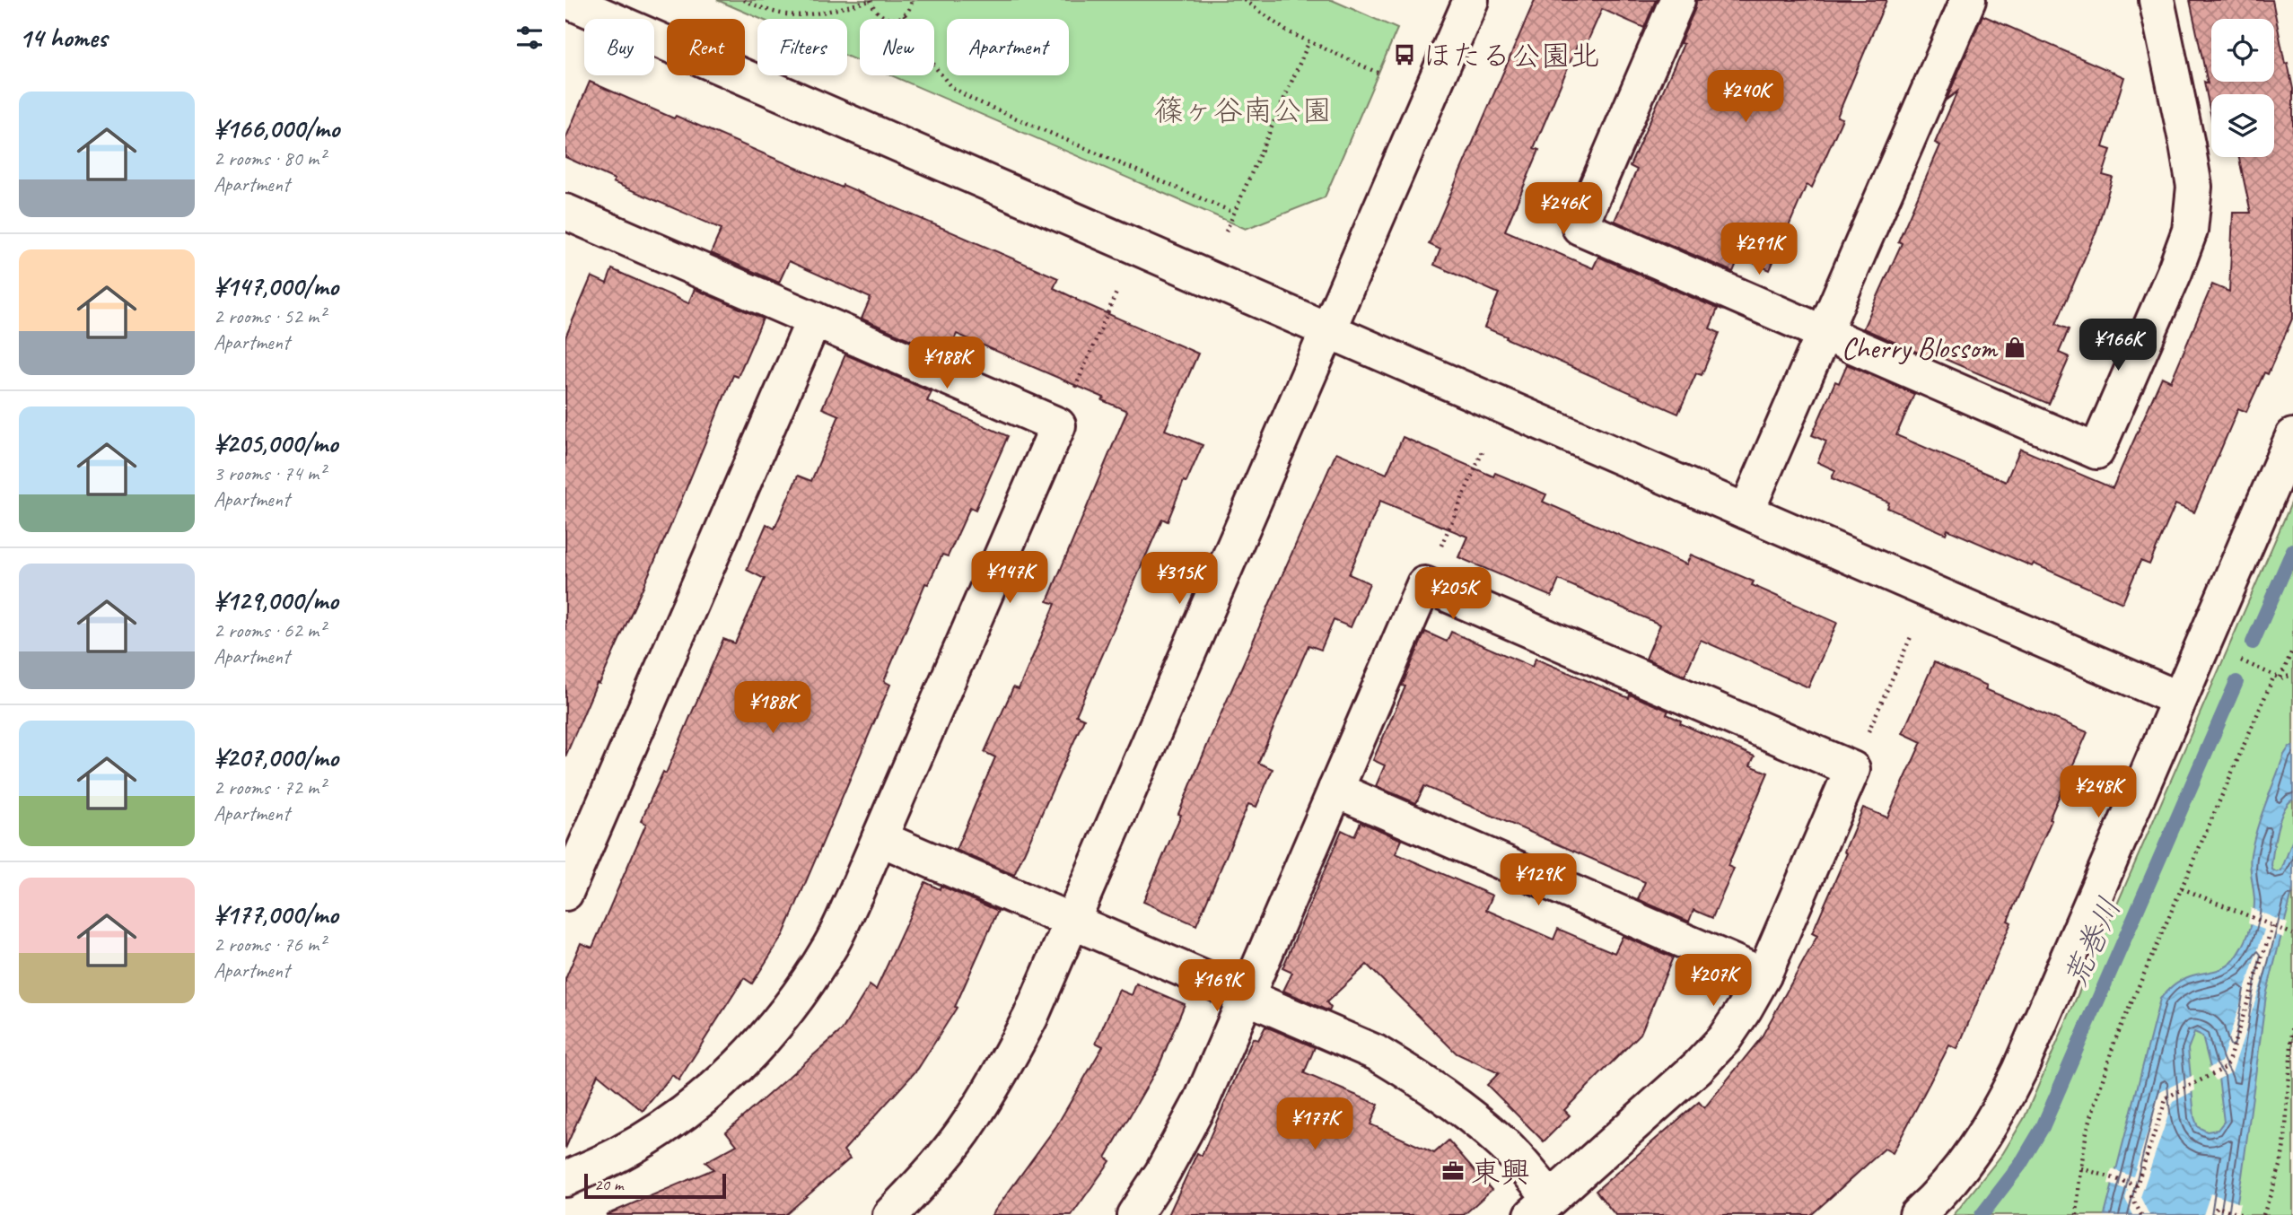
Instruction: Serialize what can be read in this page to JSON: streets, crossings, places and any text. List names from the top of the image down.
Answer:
{
  "water": ["荒巻川"],
  "parks": ["篠ヶ谷南公園"],
  "places": {
    "bus stop": ["ほたる公園北"],
    "shop": ["Cherry Blossom"],
    "office": ["東興"]
  },
  "scale_bar": "20 m",
  "page": {
    "heading": "14 homes",
    "chip": [
      "Buy",
      "Rent",
      "Filters",
      "New",
      "Apartment"
    ],
    "price": [
      "¥240K",
      "¥246K",
      "¥291K",
      "¥166K",
      "¥188K",
      "¥147K",
      "¥315K",
      "¥205K",
      "¥188K",
      "¥248K",
      "¥129K",
      "¥207K",
      "¥169K",
      "¥177K"
    ],
    "list": [
      {
        "name": "¥166,000/mo",
        "note": "2 rooms · 80 m² · Apartment"
      },
      {
        "name": "¥147,000/mo",
        "note": "2 rooms · 52 m² · Apartment"
      },
      {
        "name": "¥205,000/mo",
        "note": "3 rooms · 74 m² · Apartment"
      },
      {
        "name": "¥129,000/mo",
        "note": "2 rooms · 62 m² · Apartment"
      },
      {
        "name": "¥207,000/mo",
        "note": "2 rooms · 72 m² · Apartment"
      },
      {
        "name": "¥177,000/mo",
        "note": "2 rooms · 76 m² · Apartment"
      }
    ],
    "scale": "20 m"
  }
}
